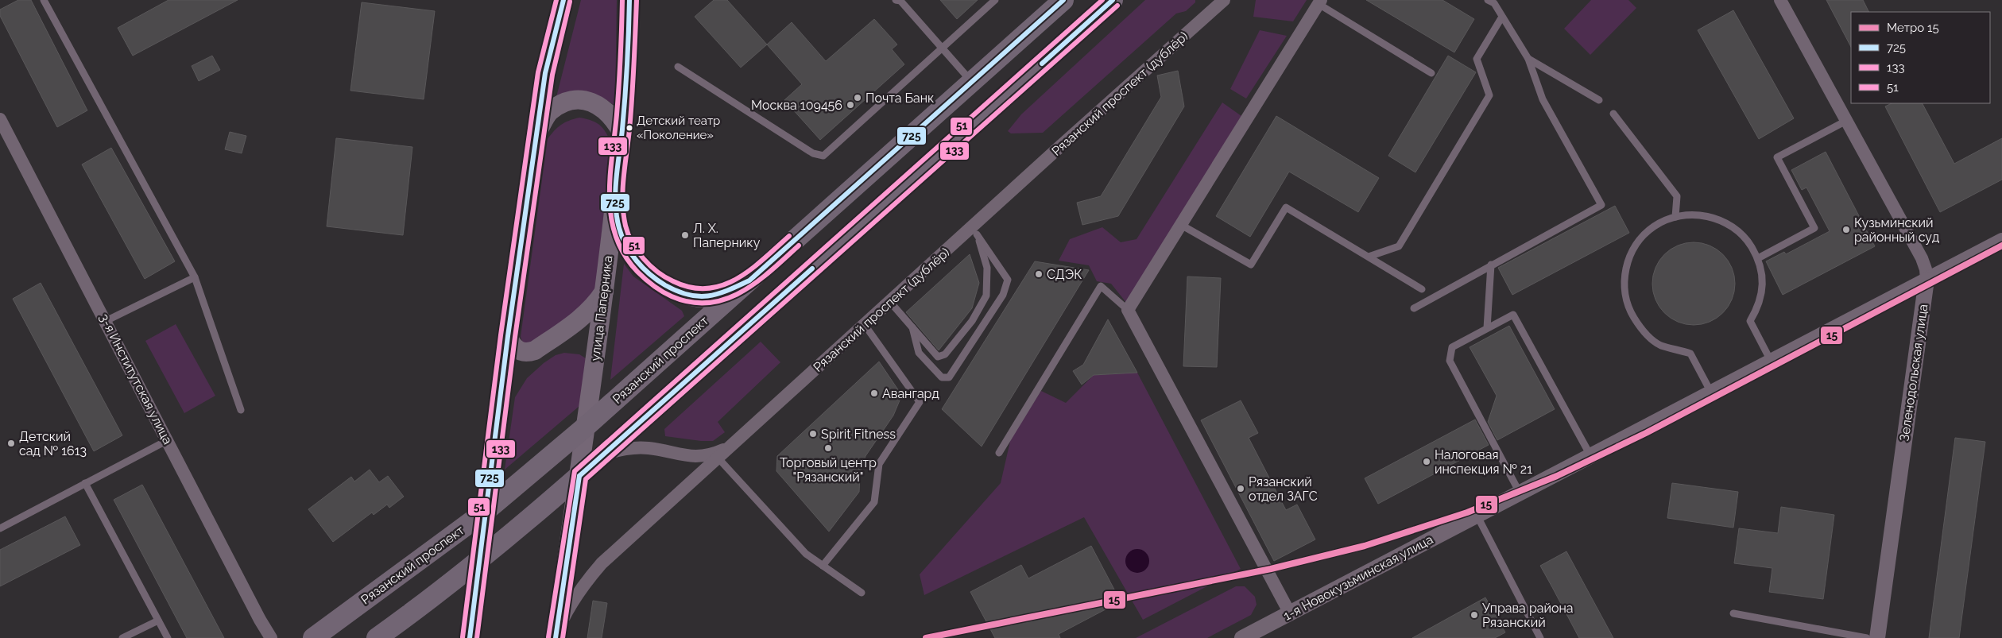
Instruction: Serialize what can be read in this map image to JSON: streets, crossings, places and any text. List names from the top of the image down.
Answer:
{
  "streets": {
    "main road": ["улица Паперника", "Рязанский проспект"],
    "street": [
      "Рязанский проспект (дублёр)",
      "Зеленодольская улица",
      "3-я Институтская улица",
      "1-я Новокузьминская улица"
    ]
  },
  "crossings": [
    ["Рязанский проспект (дублёр)", "улица Паперника"],
    ["улица Паперника", "Рязанский проспект"],
    ["Зеленодольская улица", "1-я Новокузьминская улица"]
  ],
  "places": [
    "Почта Банк",
    "Москва 109456",
    "Детский театр «Поколение»",
    "Кузьминский районный суд",
    "Л. Х. Папернику",
    "СДЭК",
    "Авангард",
    "Spirit Fitness",
    "Детский сад № 1613",
    "Торговый центр \"Рязанский\"",
    "Налоговая инспекция № 21",
    "Рязанский отдел ЗАГС",
    "Управа района Рязанский"
  ],
  "lines": [
    "transit line 725",
    "transit line 133",
    "transit line 51",
    "metro line 15"
  ],
  "legend": [
    "Метро 15",
    "725",
    "133",
    "51"
  ]
}
